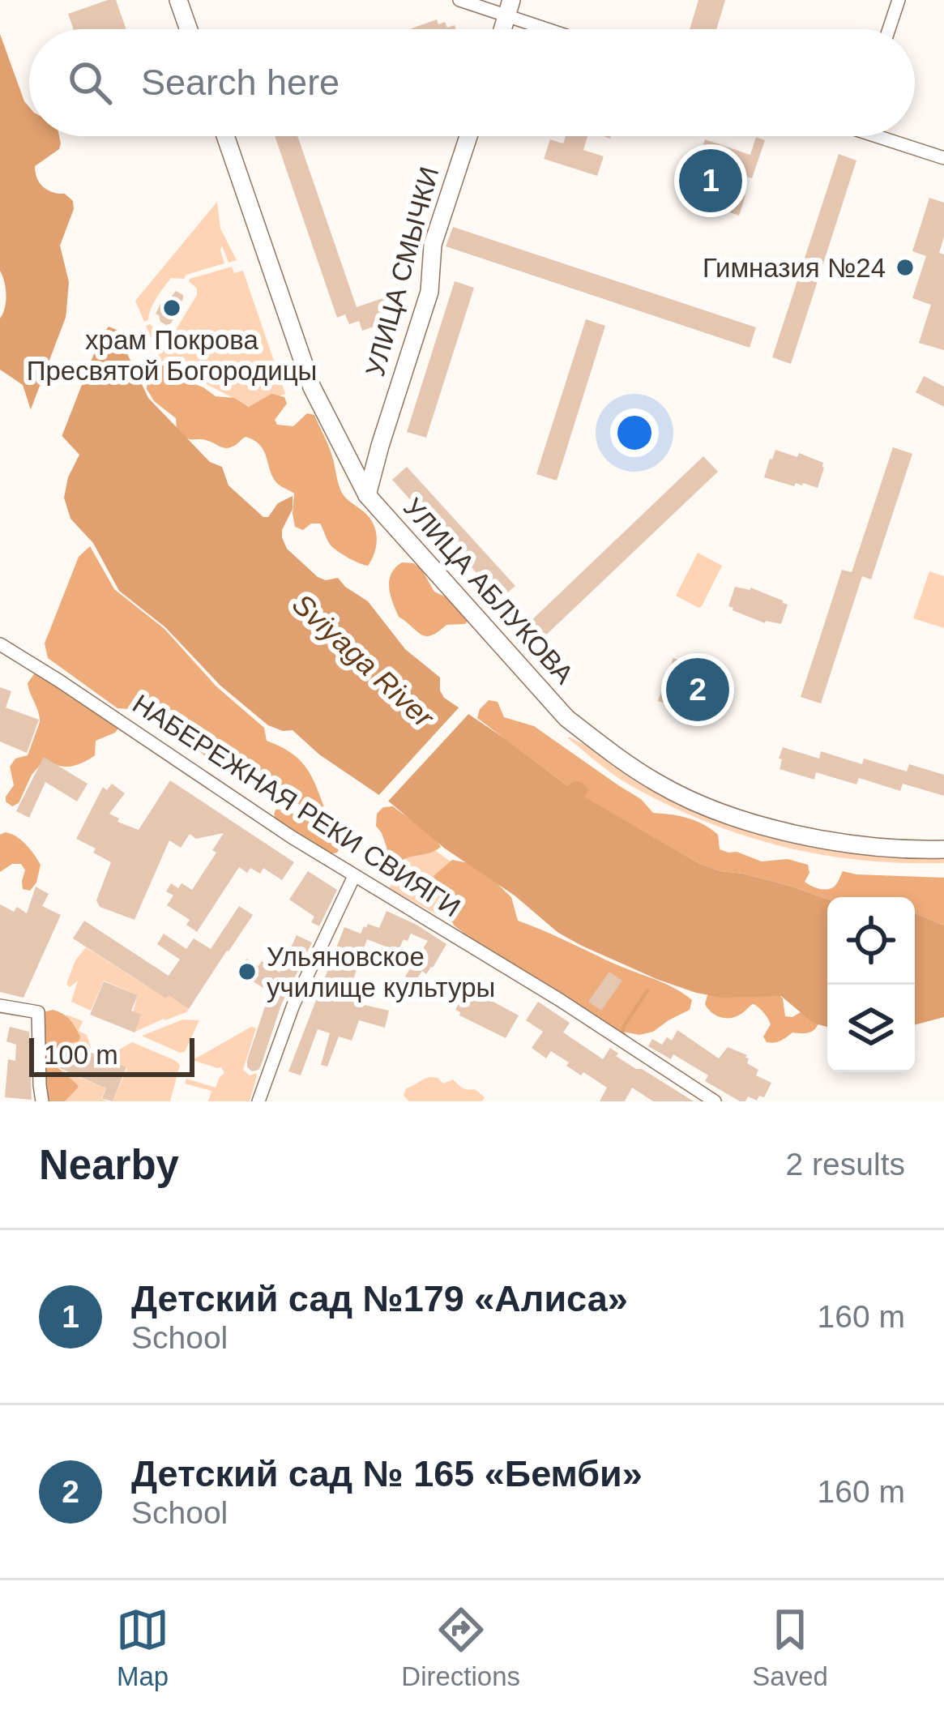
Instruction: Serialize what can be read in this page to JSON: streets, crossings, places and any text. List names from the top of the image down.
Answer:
{
  "streets": {
    "street": ["УЛИЦА СМЫЧКИ", "УЛИЦА АБЛУКОВА", "НАБЕРЕЖНАЯ РЕКИ СВИЯГИ"]
  },
  "crossings": [
    ["УЛИЦА СМЫЧКИ", "УЛИЦА АБЛУКОВА"]
  ],
  "water": ["Sviyaga River"],
  "places": ["Гимназия №24", "храм Покрова Пресвятой Богородицы", "Ульяновское училище культуры"],
  "scale_bar": "100 m",
  "page": {
    "search": "Search here",
    "pins": ["1", "2"],
    "scale": "100 m",
    "heading": ["Nearby", "2 results"],
    "list": [
      {
        "mark": "1",
        "name": "Детский сад №179 «Алиса»",
        "note": "School",
        "value": "160 m"
      },
      {
        "mark": "2",
        "name": "Детский сад № 165 «Бемби»",
        "note": "School",
        "value": "160 m"
      }
    ],
    "nav": ["Map", "Directions", "Saved"]
  }
}
